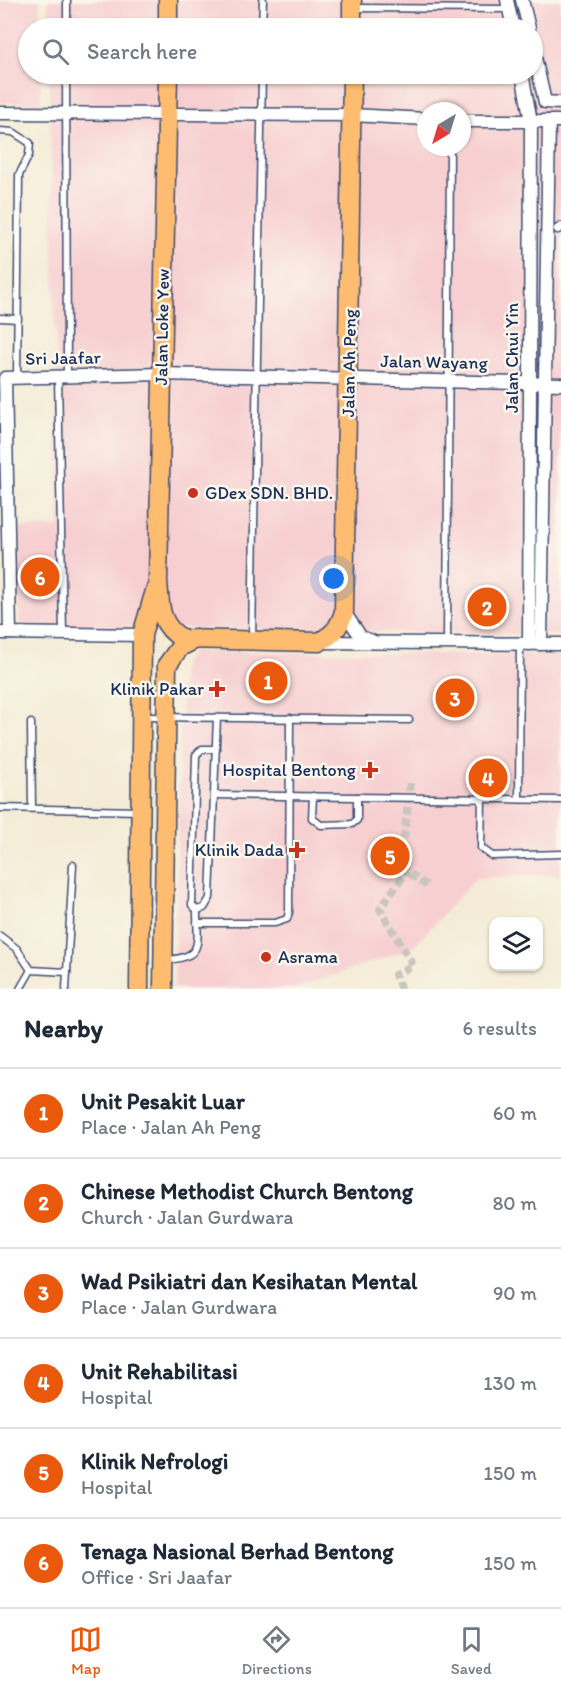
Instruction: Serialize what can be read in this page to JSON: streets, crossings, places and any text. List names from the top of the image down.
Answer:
{
  "streets": {
    "main road": ["Jalan Loke Yew", "Jalan Ah Peng"],
    "street": ["Sri Jaafar", "Jalan Chui Yin", "Jalan Wayang"]
  },
  "crossings": [
    ["Jalan Loke Yew", "Sri Jaafar"],
    ["Jalan Loke Yew", "Jalan Wayang"],
    ["Sri Jaafar", "Jalan Wayang"],
    ["Jalan Chui Yin", "Jalan Wayang"],
    ["Jalan Wayang", "Jalan Ah Peng"]
  ],
  "places": {
    "other": ["GDex SDN. BHD.", "Asrama"],
    "health": ["Klinik Pakar", "Hospital Bentong", "Klinik Dada"]
  },
  "north": "bottom left",
  "page": {
    "search": "Search here",
    "pins": [
      "6",
      "2",
      "1",
      "3",
      "4",
      "5"
    ],
    "heading": ["Nearby", "6 results"],
    "list": [
      {
        "mark": "1",
        "name": "Unit Pesakit Luar",
        "note": "Place · Jalan Ah Peng",
        "value": "60 m"
      },
      {
        "mark": "2",
        "name": "Chinese Methodist Church Bentong",
        "note": "Church · Jalan Gurdwara",
        "value": "80 m"
      },
      {
        "mark": "3",
        "name": "Wad Psikiatri dan Kesihatan Mental",
        "note": "Place · Jalan Gurdwara",
        "value": "90 m"
      },
      {
        "mark": "4",
        "name": "Unit Rehabilitasi",
        "note": "Hospital",
        "value": "130 m"
      },
      {
        "mark": "5",
        "name": "Klinik Nefrologi",
        "note": "Hospital",
        "value": "150 m"
      },
      {
        "mark": "6",
        "name": "Tenaga Nasional Berhad Bentong",
        "note": "Office · Sri Jaafar",
        "value": "150 m"
      }
    ],
    "nav": ["Map", "Directions", "Saved"]
  }
}
